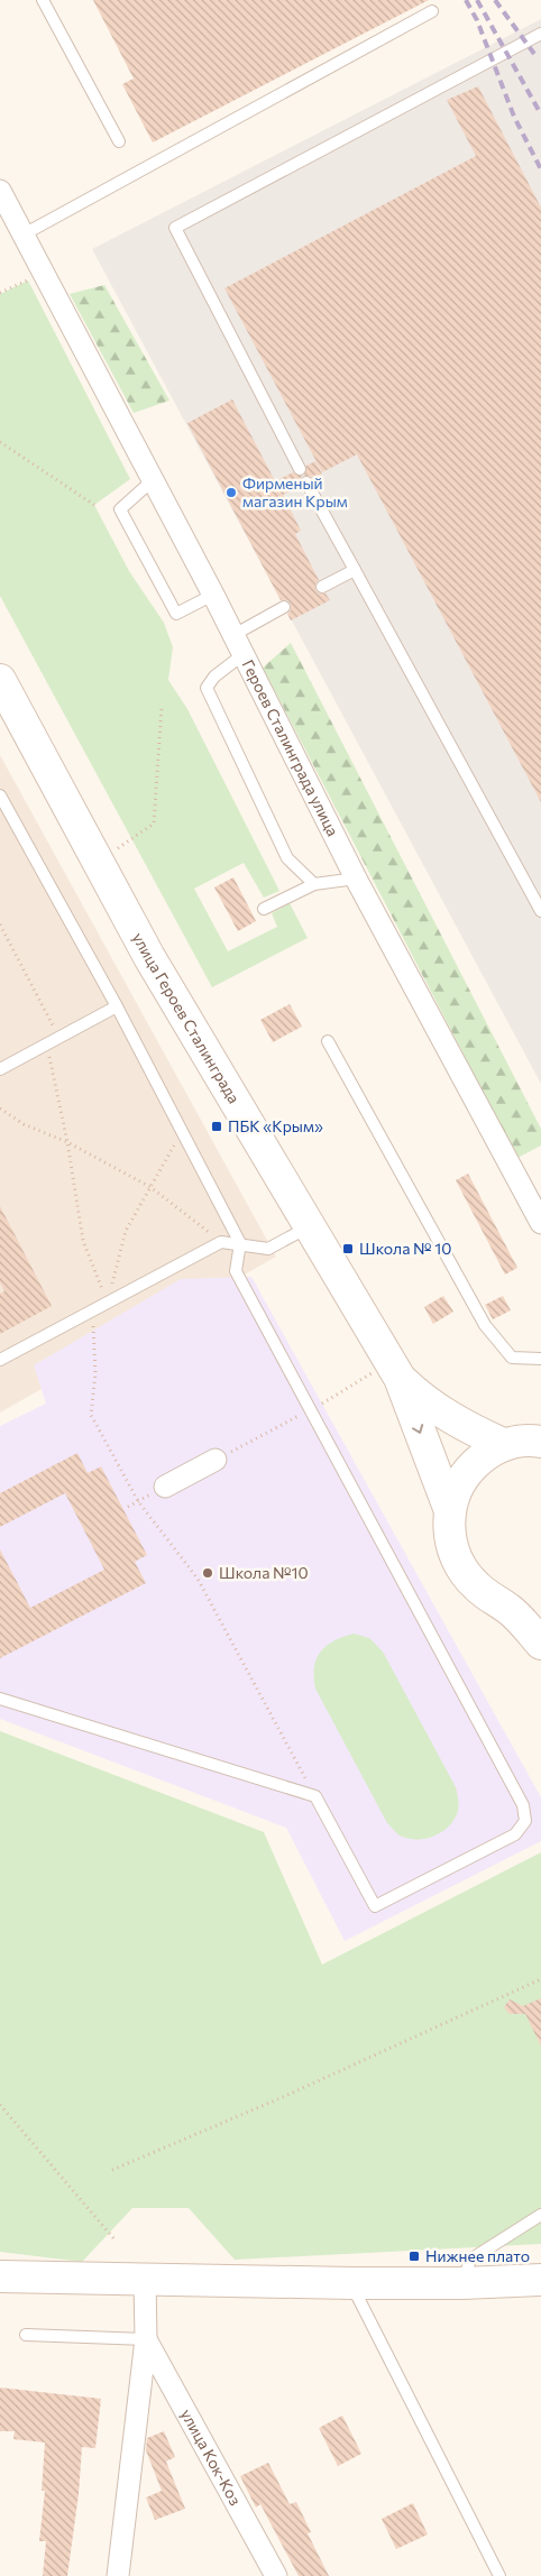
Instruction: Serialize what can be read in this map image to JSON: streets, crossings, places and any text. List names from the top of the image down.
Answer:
{
  "streets": {
    "main road": ["улица Героев Сталинграда"],
    "street": ["Героев Сталинграда улица", "улица Кок-Коз"]
  },
  "places": {
    "other": ["Фирменый магазин Крым", "Школа №10"],
    "transit": ["ПБК «Крым»", "Школа № 10", "Нижнее плато"]
  }
}
